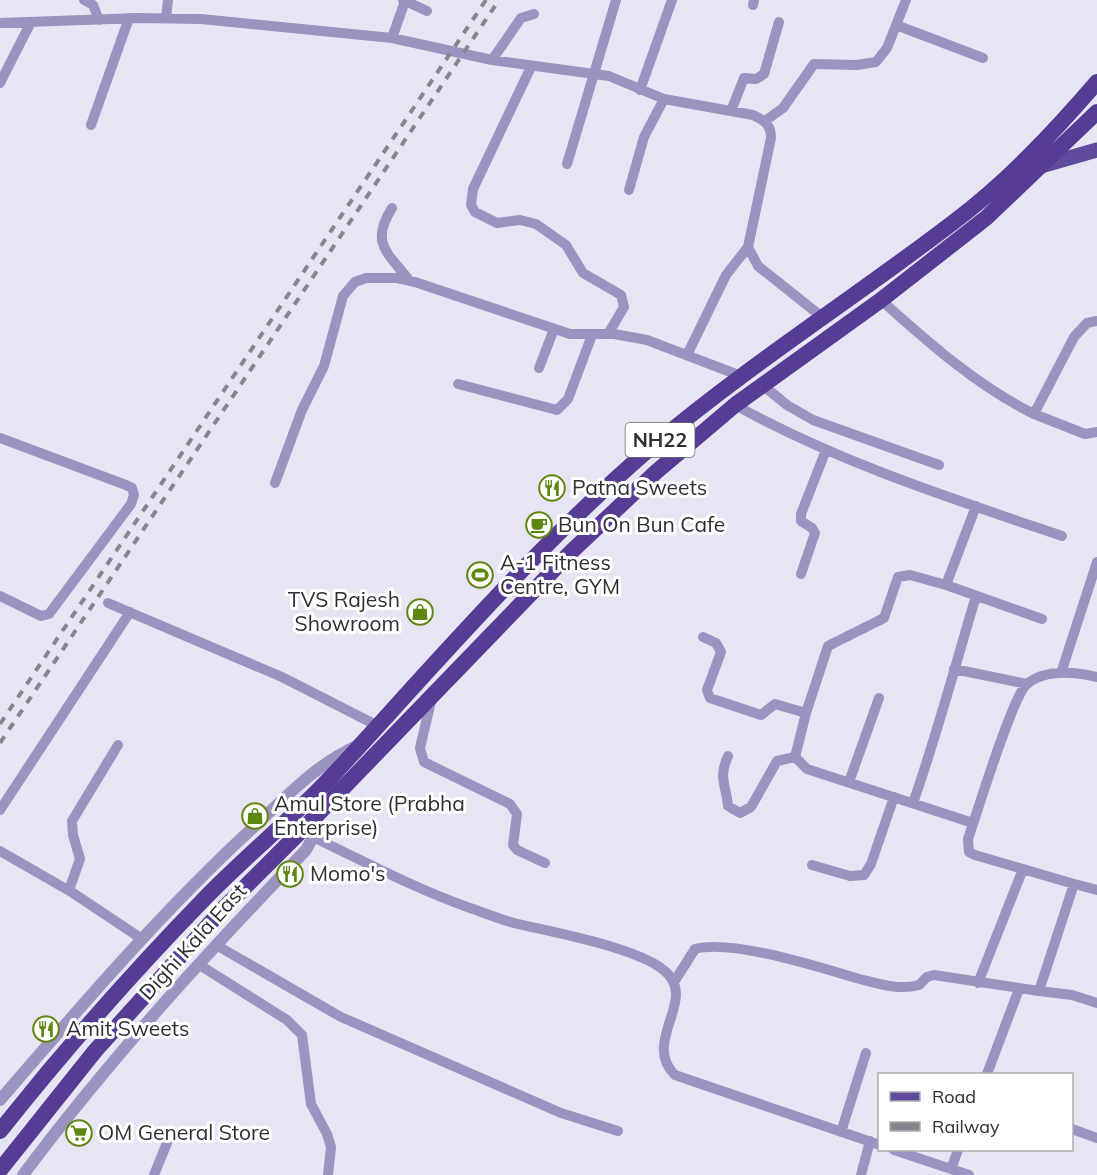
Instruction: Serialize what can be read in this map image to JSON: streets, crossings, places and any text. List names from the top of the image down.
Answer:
{
  "streets": {
    "highway": ["NH22"],
    "street": ["Dighi Kala East"]
  },
  "places": {
    "restaurant": ["Patna Sweets", "Momo's", "Amit Sweets"],
    "cafe": ["Bun On Bun Cafe"],
    "sports": ["A-1 Fitness Centre, GYM"],
    "shop": ["TVS Rajesh Showroom", "Amul Store (Prabha Enterprise)"],
    "supermarket": ["OM General Store"]
  },
  "legend": ["Road", "Railway"]
}
